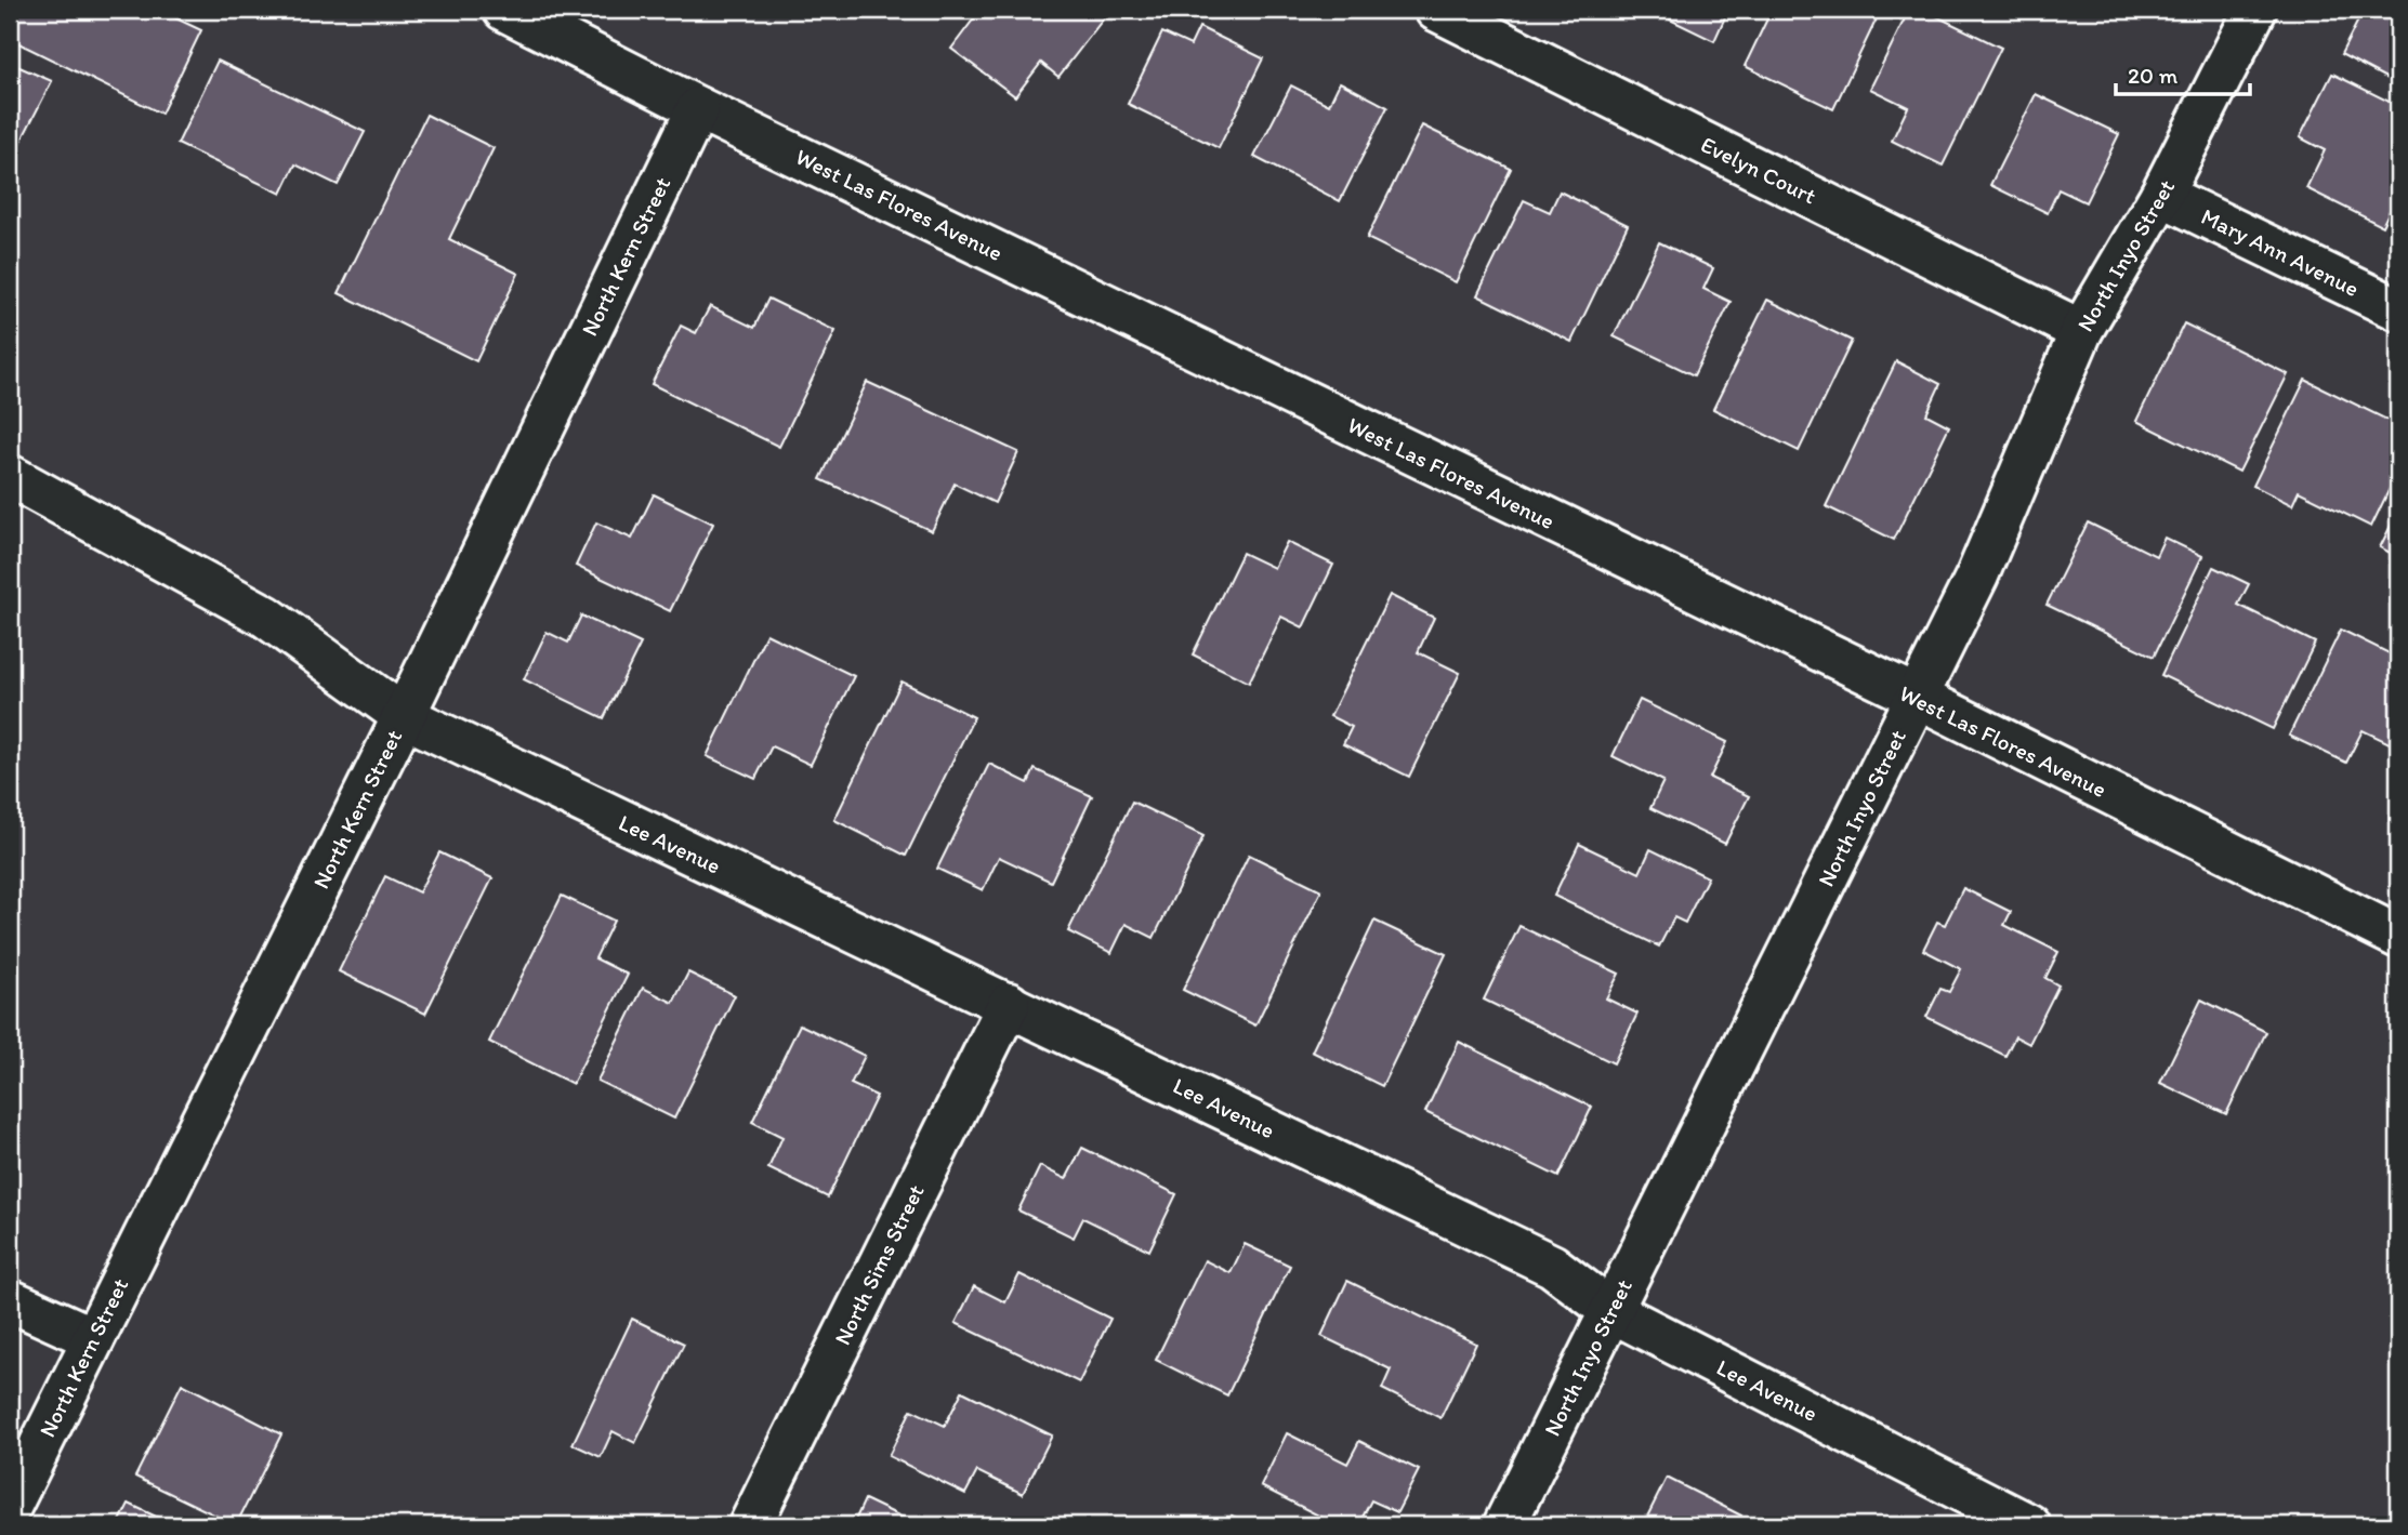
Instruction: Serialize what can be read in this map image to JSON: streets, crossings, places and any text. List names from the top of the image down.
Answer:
{
  "streets": {
    "street": [
      "Evelyn Court",
      "West Las Flores Avenue",
      "Mary Ann Avenue",
      "North Inyo Street",
      "North Kern Street",
      "Lee Avenue",
      "North Sims Street"
    ]
  },
  "crossings": [
    ["Evelyn Court", "North Inyo Street"],
    ["West Las Flores Avenue", "North Inyo Street"],
    ["West Las Flores Avenue", "North Kern Street"],
    ["Mary Ann Avenue", "North Inyo Street"],
    ["North Inyo Street", "Lee Avenue"],
    ["North Kern Street", "Lee Avenue"],
    ["Lee Avenue", "North Sims Street"]
  ],
  "scale_bar": "20 m"
}
